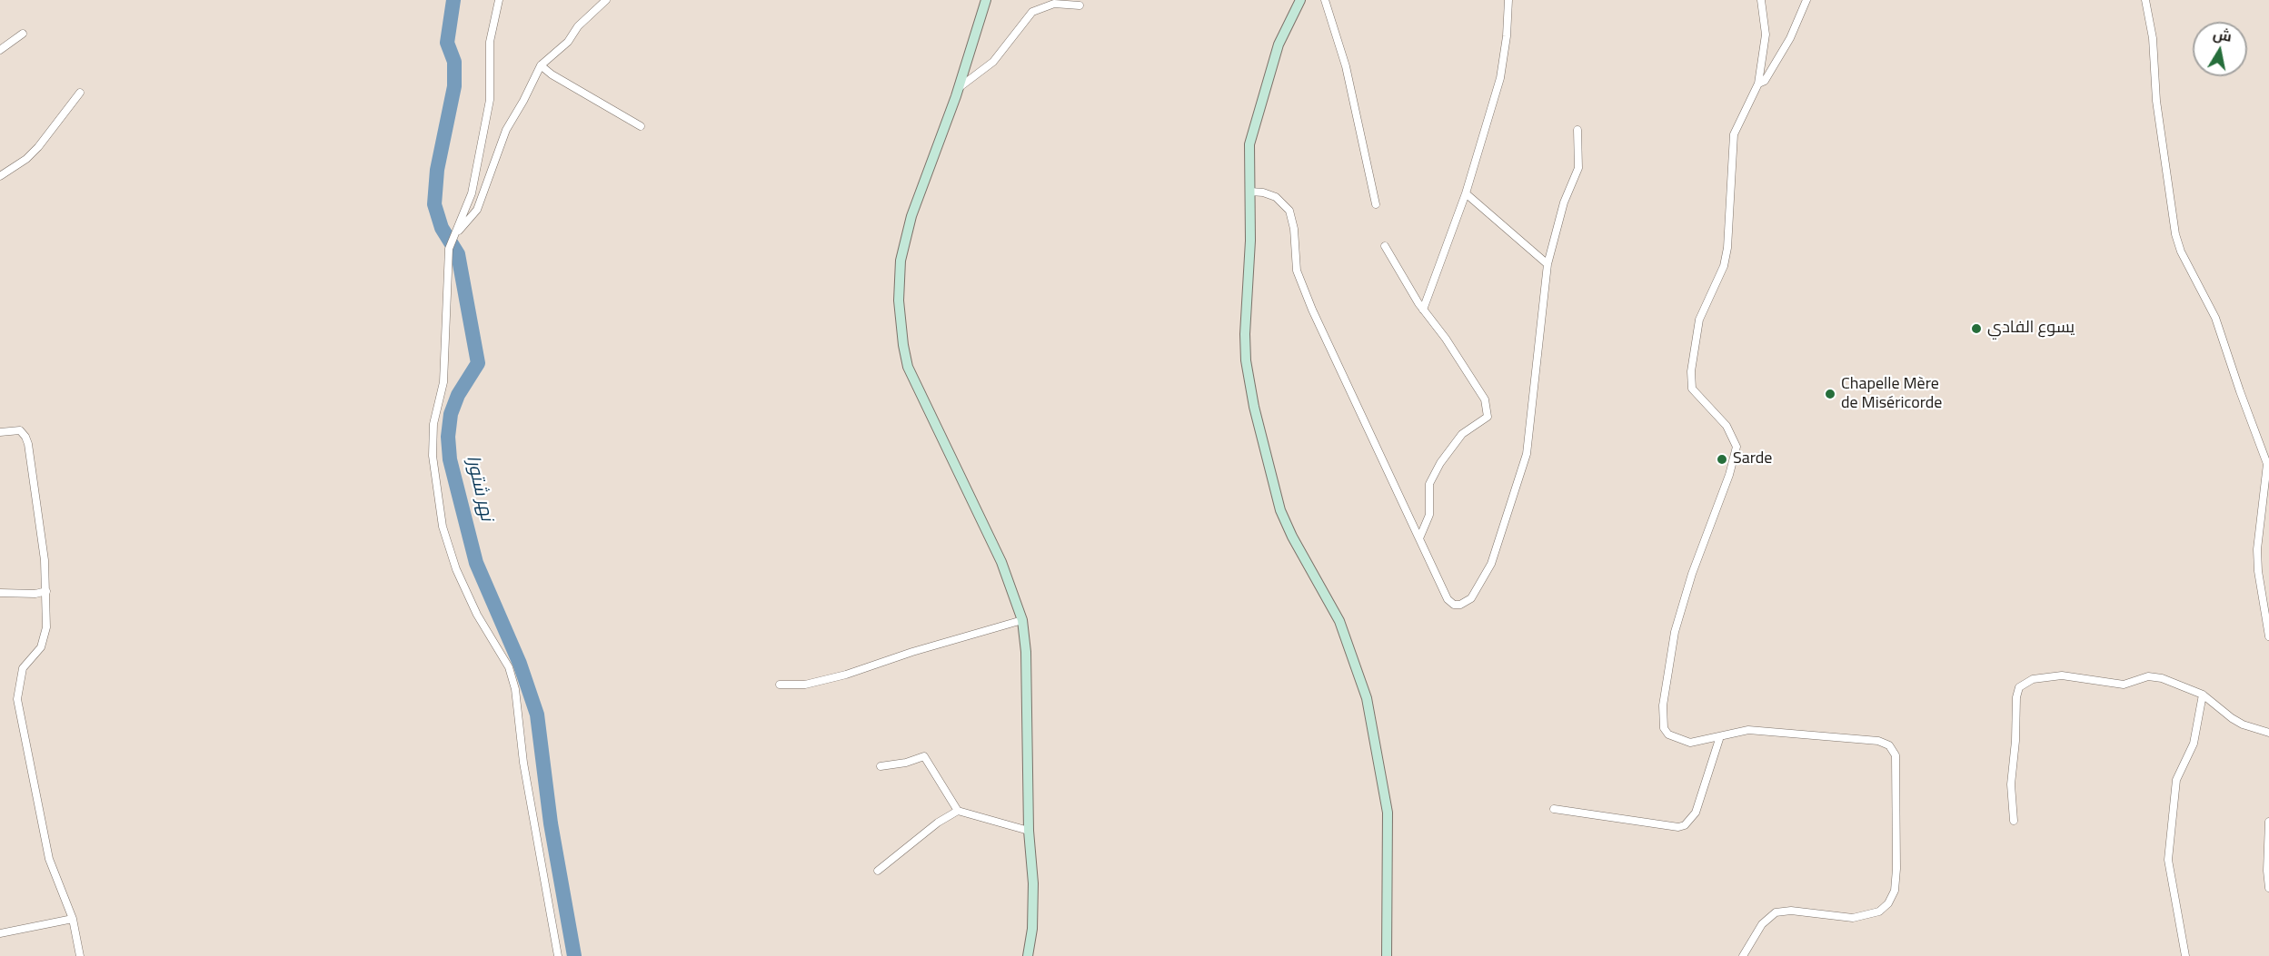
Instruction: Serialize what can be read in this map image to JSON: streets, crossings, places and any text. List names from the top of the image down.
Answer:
{
  "water": ["نهر شتورا"],
  "places": ["يسوع الفادي", "Chapelle Mère de Miséricorde", "Sarde"],
  "north": "top"
}
